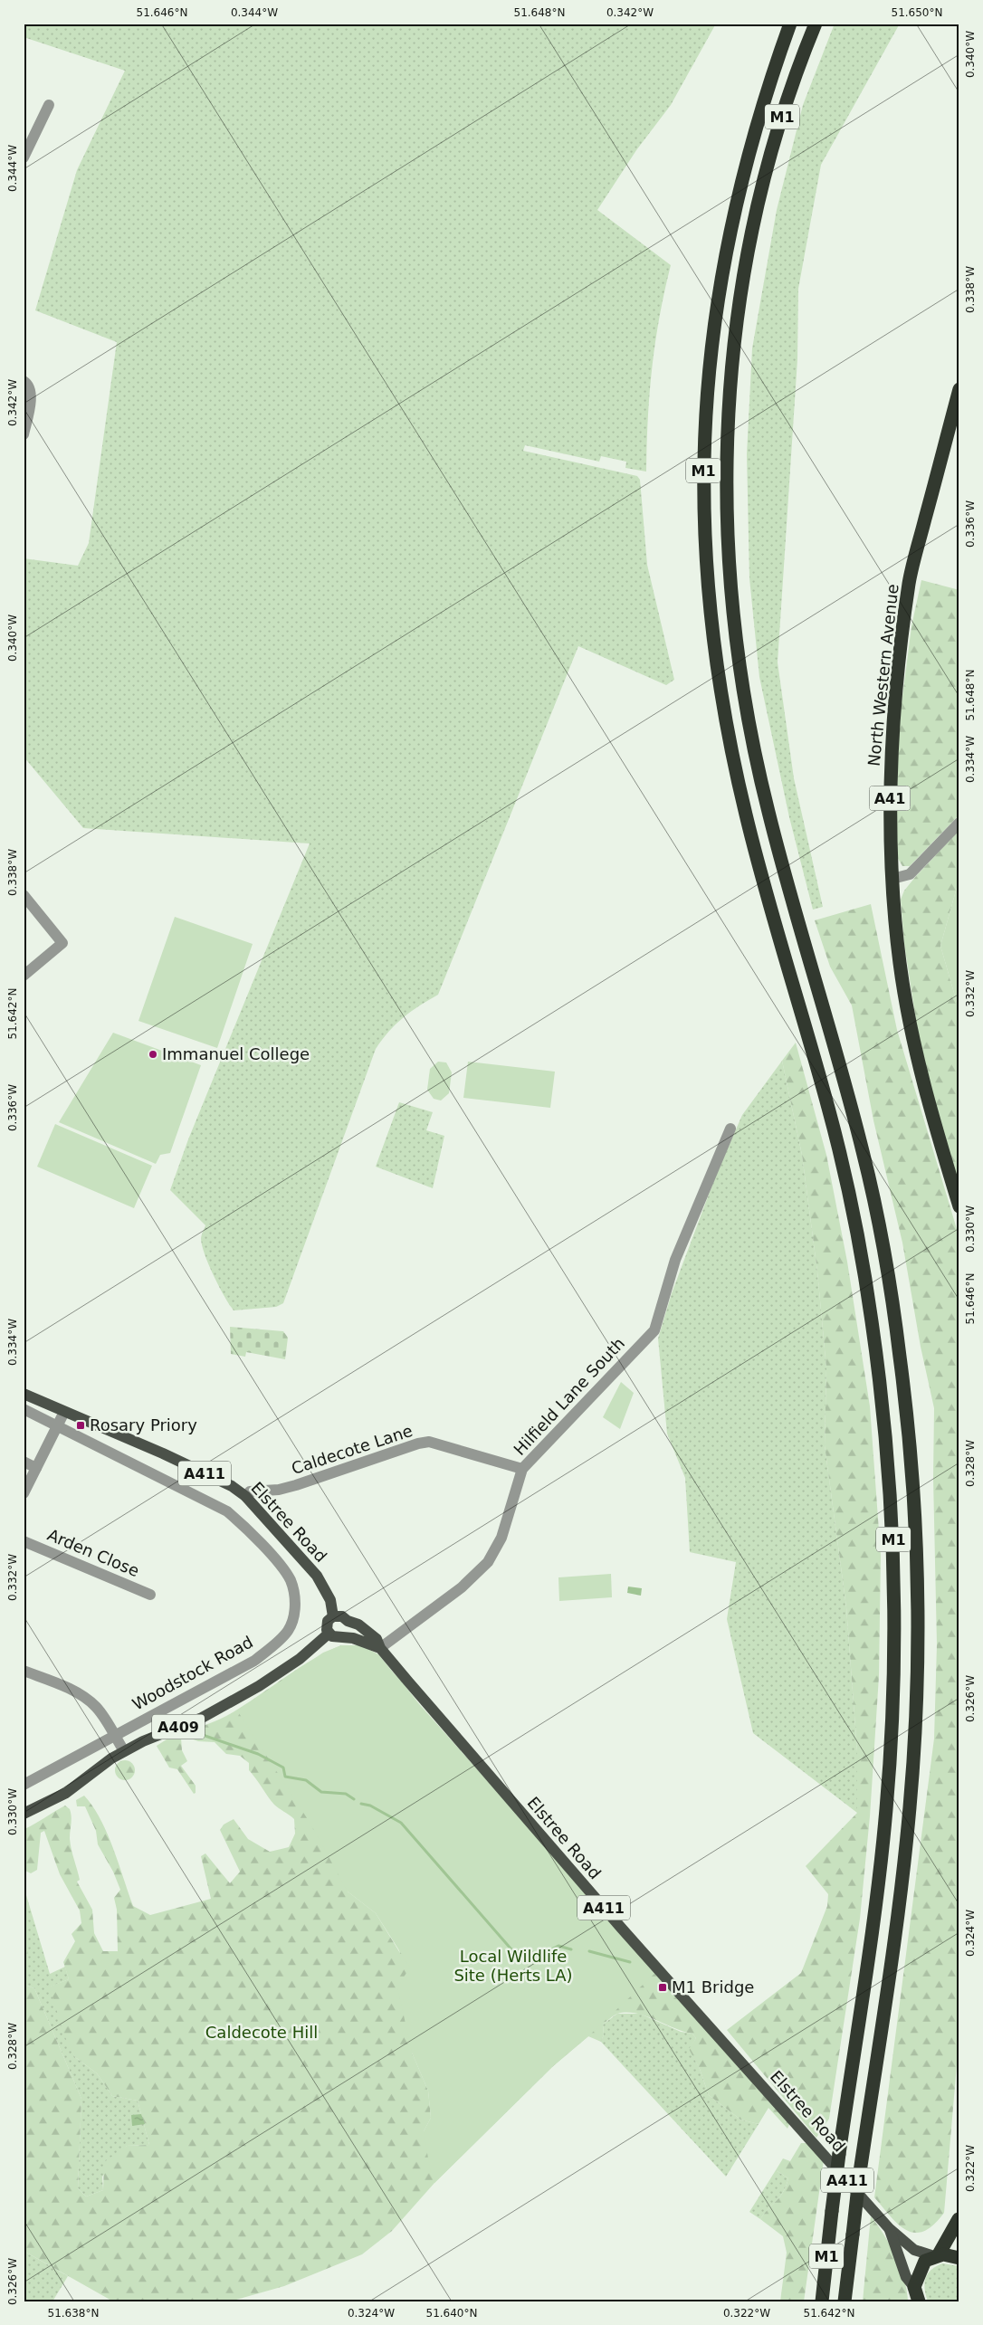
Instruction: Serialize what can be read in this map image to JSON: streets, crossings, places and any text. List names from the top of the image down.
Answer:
{
  "streets": {
    "highway": ["M1", "North Western Avenue", "A41"],
    "main road": ["A411", "Elstree Road", "A409"],
    "street": [
      "Hilfield Lane South",
      "Caldecote Lane",
      "Arden Close",
      "Woodstock Road"
    ]
  },
  "crossings": [
    ["Hilfield Lane South", "Caldecote Lane"],
    ["Hilfield Lane South", "Elstree Road"],
    ["Caldecote Lane", "Elstree Road"],
    ["Elstree Road", "A409"]
  ],
  "parks": ["Local Wildlife Site (Herts LA)", "Caldecote Hill"],
  "places": {
    "other": ["Immanuel College"],
    "transit": ["Rosary Priory", "M1 Bridge"]
  },
  "coordinates": [
    "51.646°N",
    "0.344°W",
    "51.648°N",
    "0.342°W",
    "51.650°N",
    "0.340°W",
    "0.338°W",
    "0.336°W",
    "0.334°W",
    "0.332°W",
    "51.642°N",
    "0.330°W",
    "0.328°W",
    "0.326°W",
    "0.324°W",
    "0.322°W",
    "51.638°N",
    "51.640°N"
  ]
}
